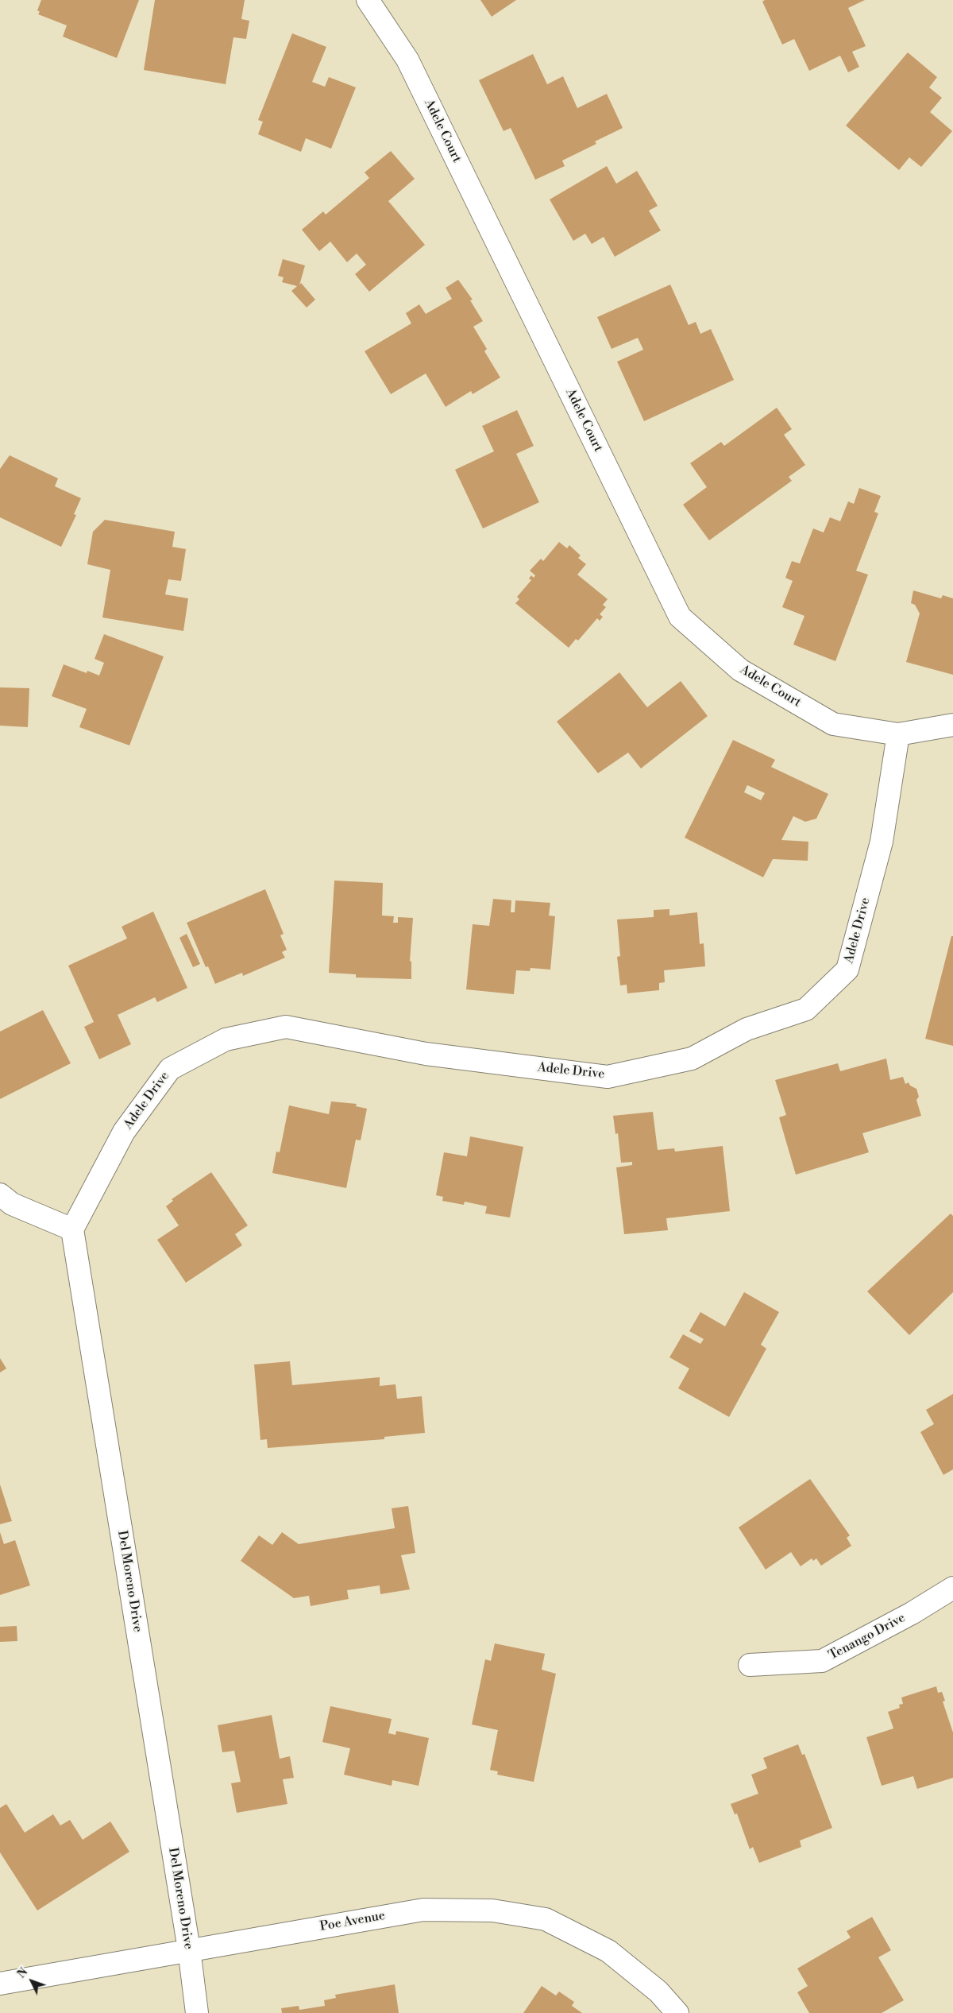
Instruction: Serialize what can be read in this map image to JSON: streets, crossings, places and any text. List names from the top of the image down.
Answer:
{
  "streets": {
    "street": [
      "Adele Court",
      "Adele Drive",
      "Del Moreno Drive",
      "Tenango Drive",
      "Poe Avenue"
    ]
  },
  "crossings": [
    ["Adele Court", "Adele Drive"],
    ["Adele Drive", "Del Moreno Drive"],
    ["Del Moreno Drive", "Poe Avenue"]
  ],
  "north": "top left"
}
